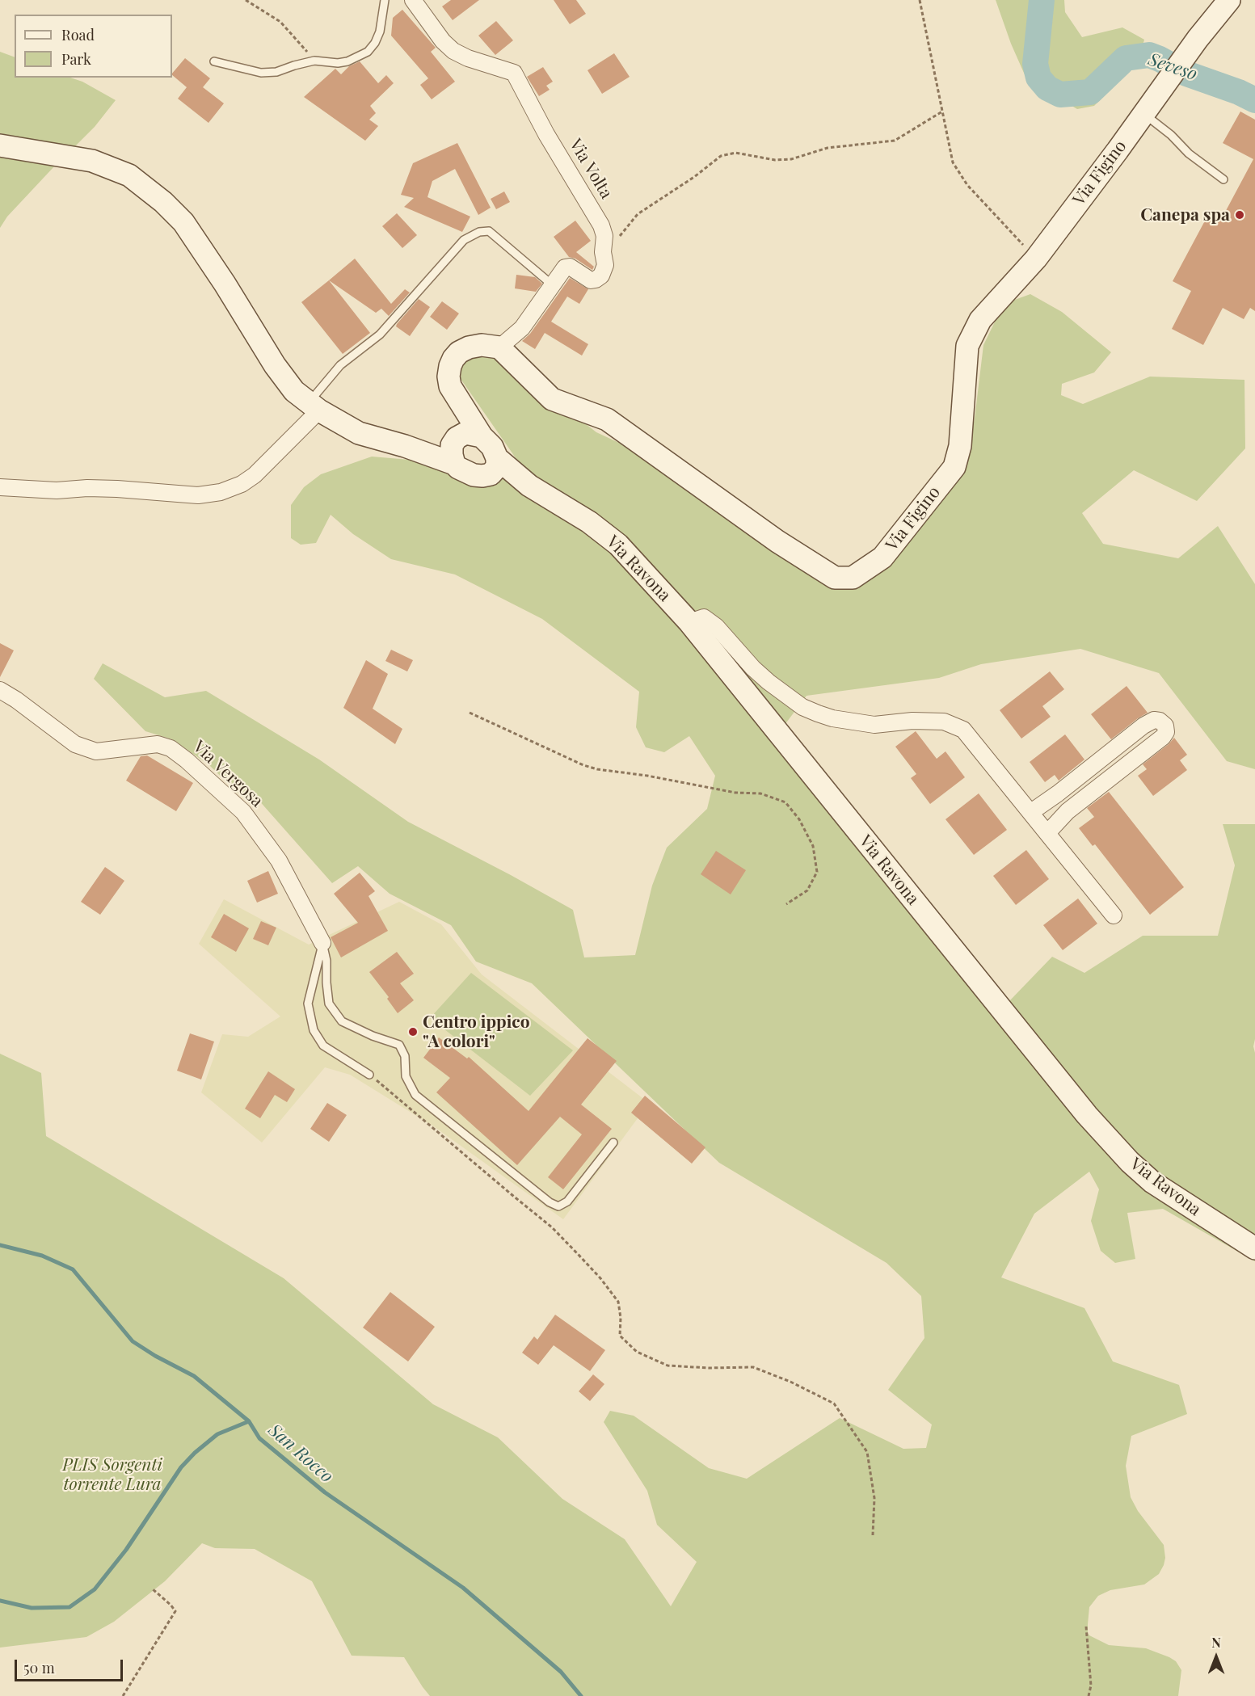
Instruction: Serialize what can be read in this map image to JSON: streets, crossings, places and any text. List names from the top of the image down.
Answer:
{
  "streets": {
    "street": [
      "Via Volta",
      "Via Figino",
      "Via Ravona",
      "Via Vergosa"
    ]
  },
  "water": ["Seveso", "San Rocco"],
  "parks": ["PLIS Sorgenti torrente Lura"],
  "places": ["Canepa spa", "Centro ippico \"A colori\""],
  "legend": ["Road", "Park"],
  "scale_bar": "50 m",
  "north": "top"
}
